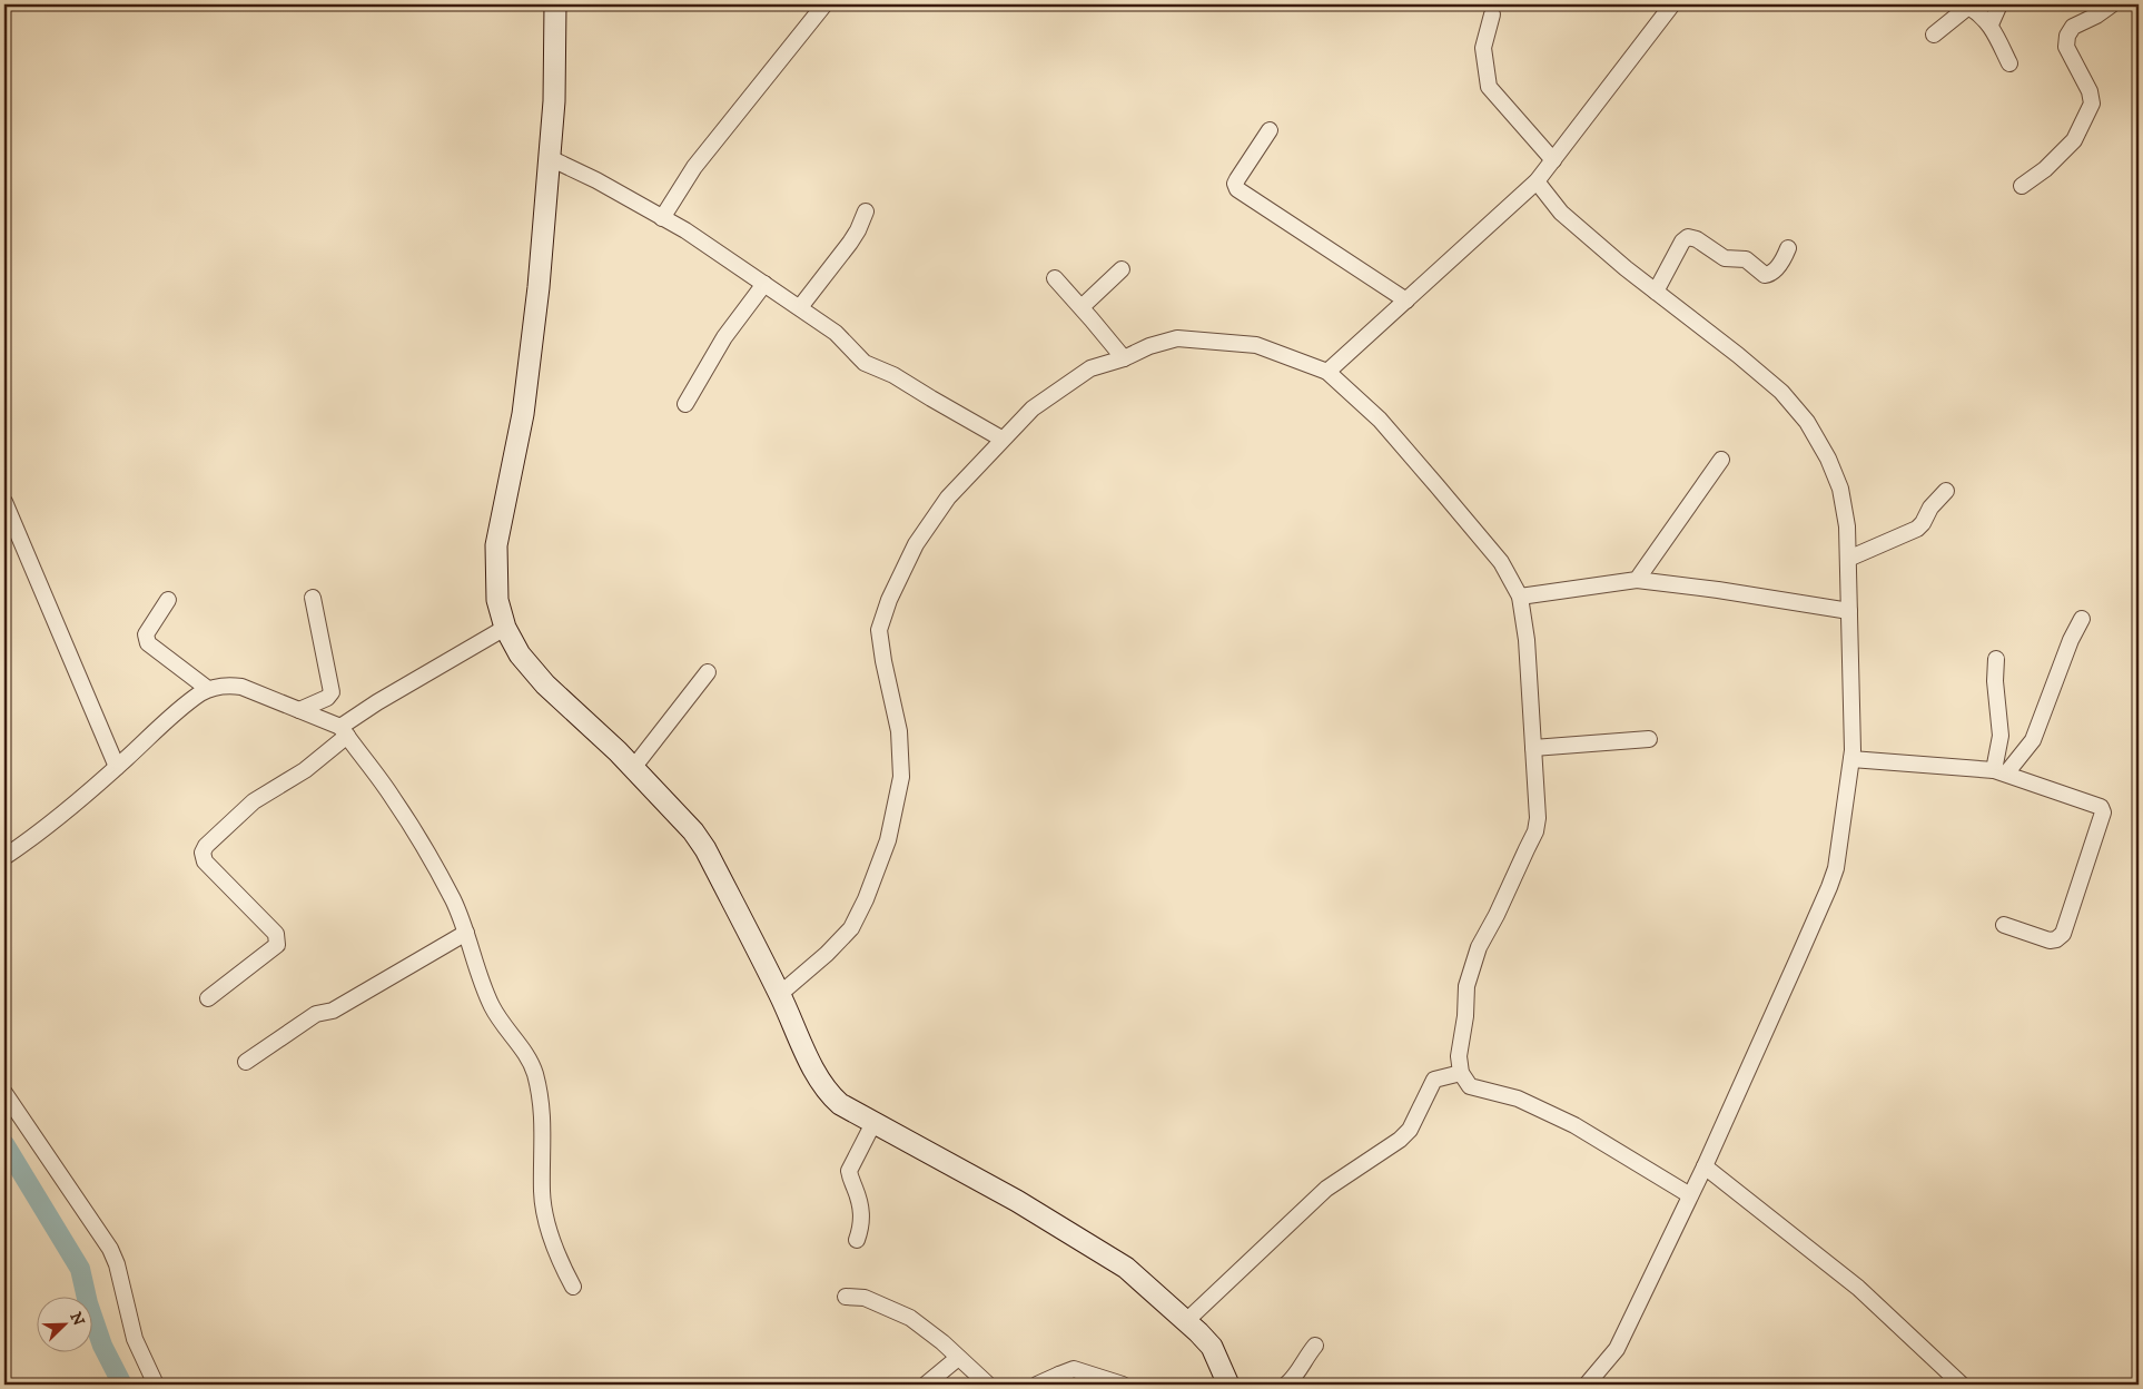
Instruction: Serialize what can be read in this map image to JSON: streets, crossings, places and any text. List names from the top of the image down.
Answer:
{
  "north": "top right"
}
